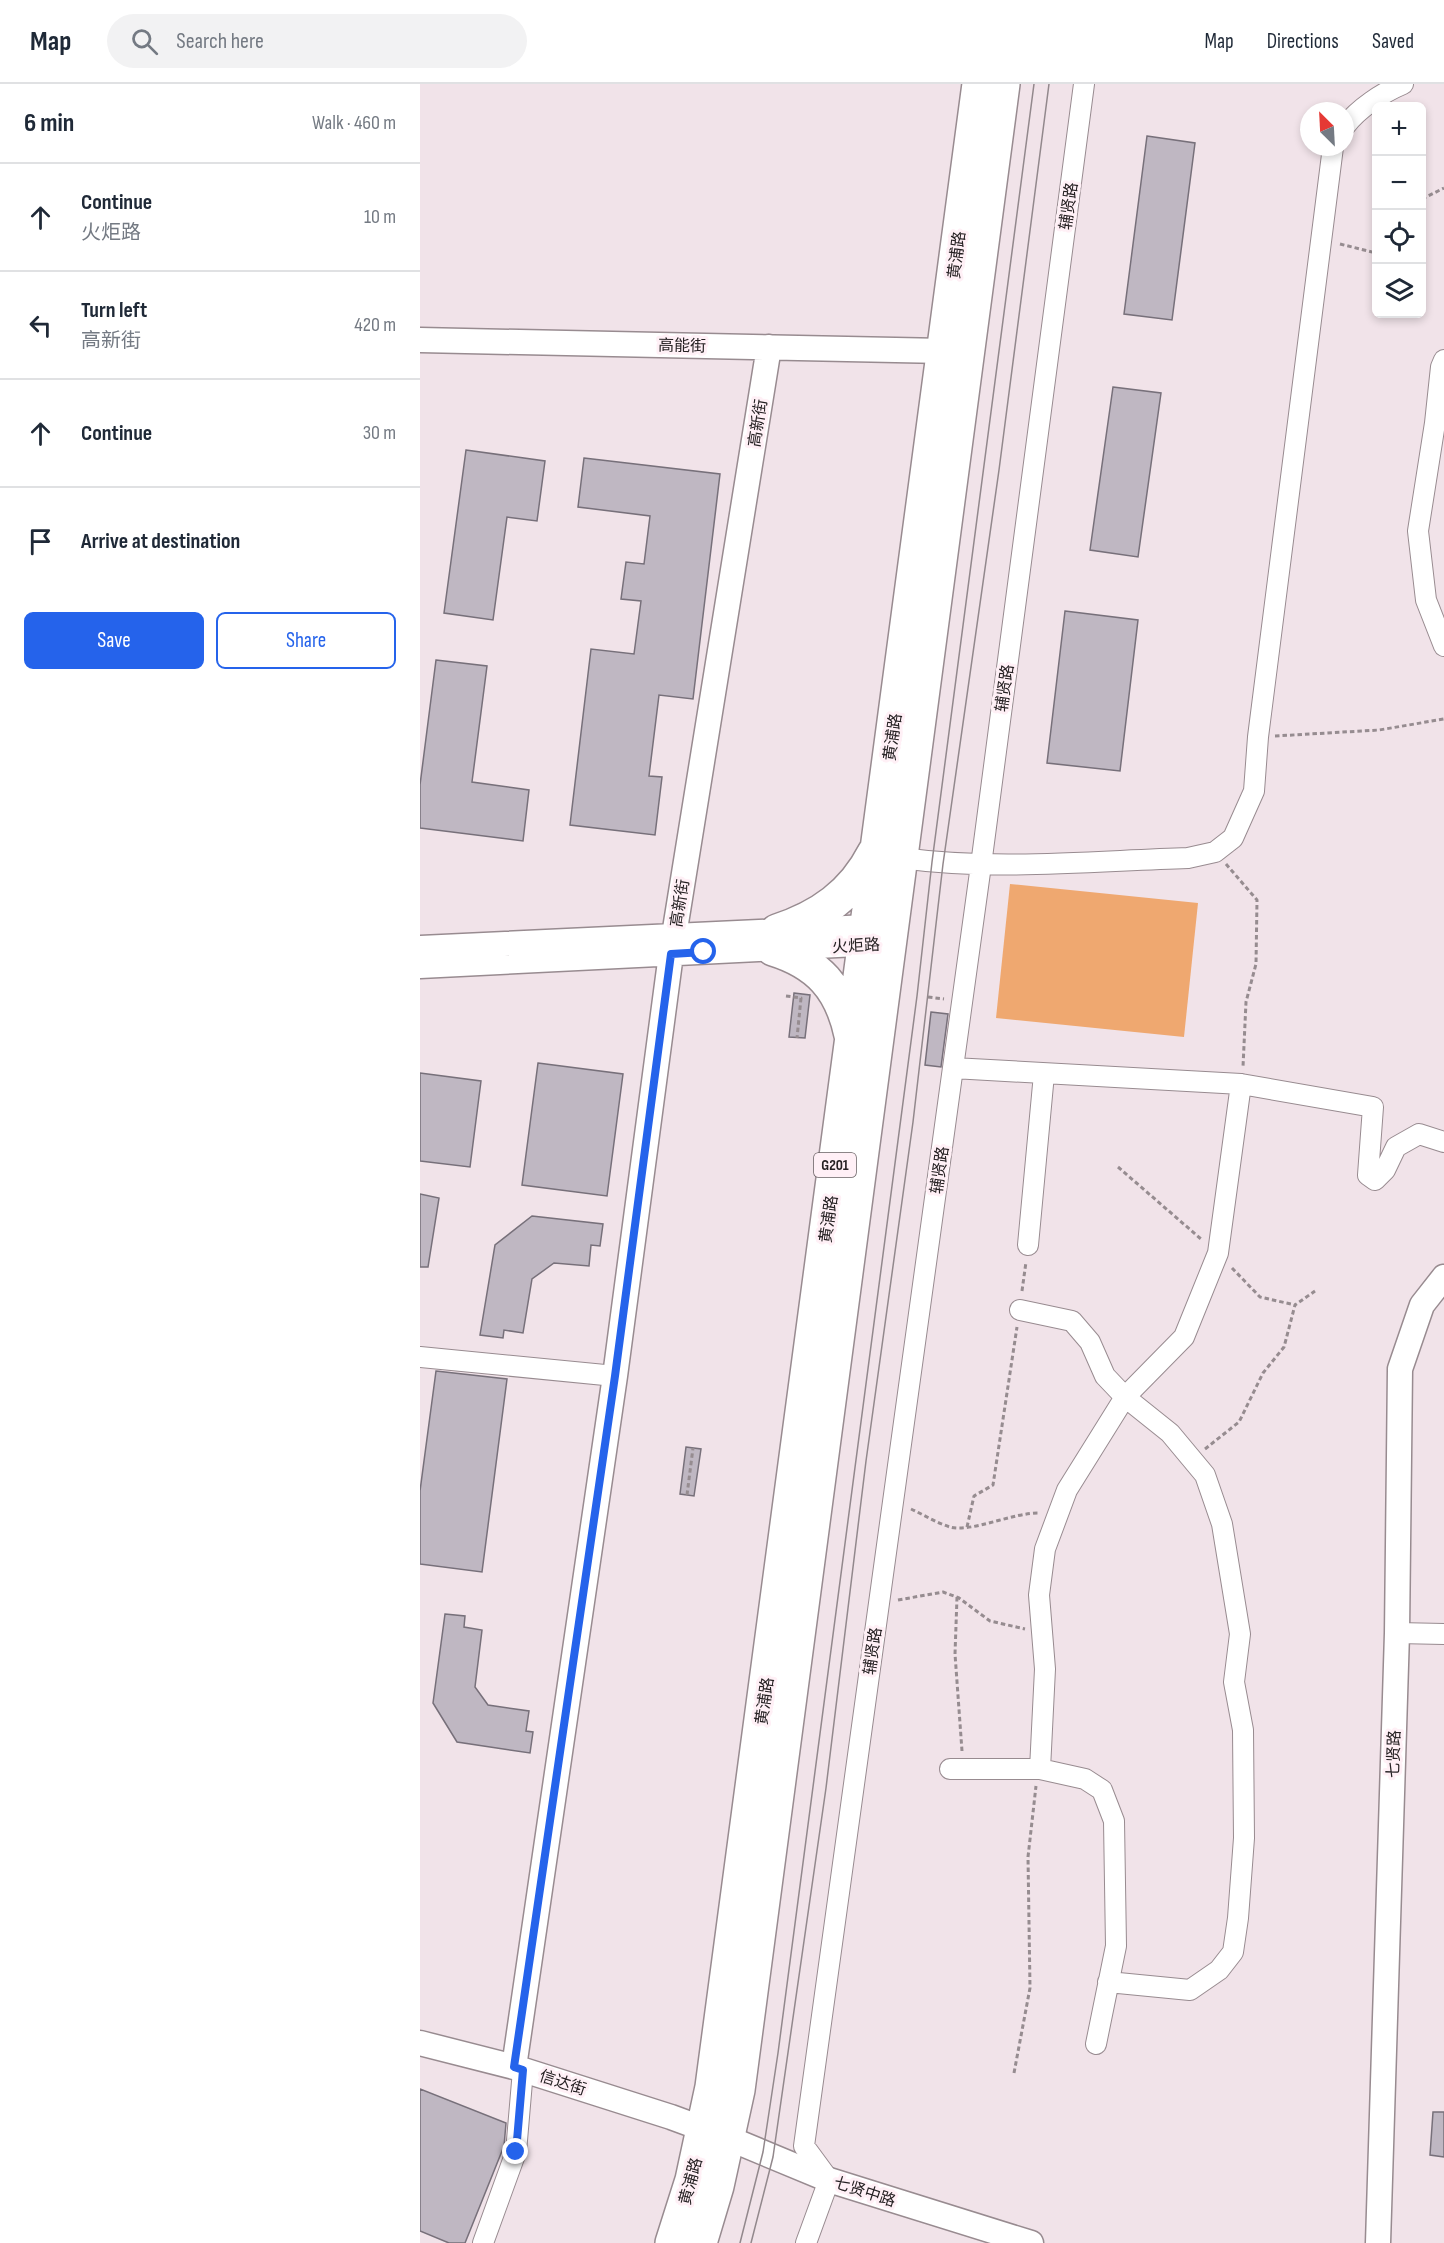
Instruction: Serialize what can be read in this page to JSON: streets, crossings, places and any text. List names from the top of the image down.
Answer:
{
  "streets": {
    "highway": ["黄浦路", "G201"],
    "street": [
      "辅贤路",
      "高能街",
      "高新街",
      "火炬路",
      "七贤路",
      "信达街",
      "七贤中路"
    ]
  },
  "crossings": [
    ["辅贤路", "七贤中路"],
    ["黄浦路", "高能街"],
    ["黄浦路", "火炬路"],
    ["黄浦路", "信达街"],
    ["黄浦路", "七贤中路"],
    ["高能街", "高新街"],
    ["高新街", "火炬路"],
    ["高新街", "信达街"],
    ["信达街", "七贤中路"]
  ],
  "north": "top left",
  "page": {
    "header": "Map",
    "search": "Search here",
    "nav": ["Map", "Directions", "Saved"],
    "heading": ["6 min", "Walk · 460 m"],
    "map_buttons": ["+", "−"],
    "list": [
      ["Continue", "火炬路", "10 m"],
      ["Turn left", "高新街", "420 m"],
      ["Continue", "30 m"],
      "Arrive at destination"
    ],
    "buttons": ["Save", "Share"]
  }
}
